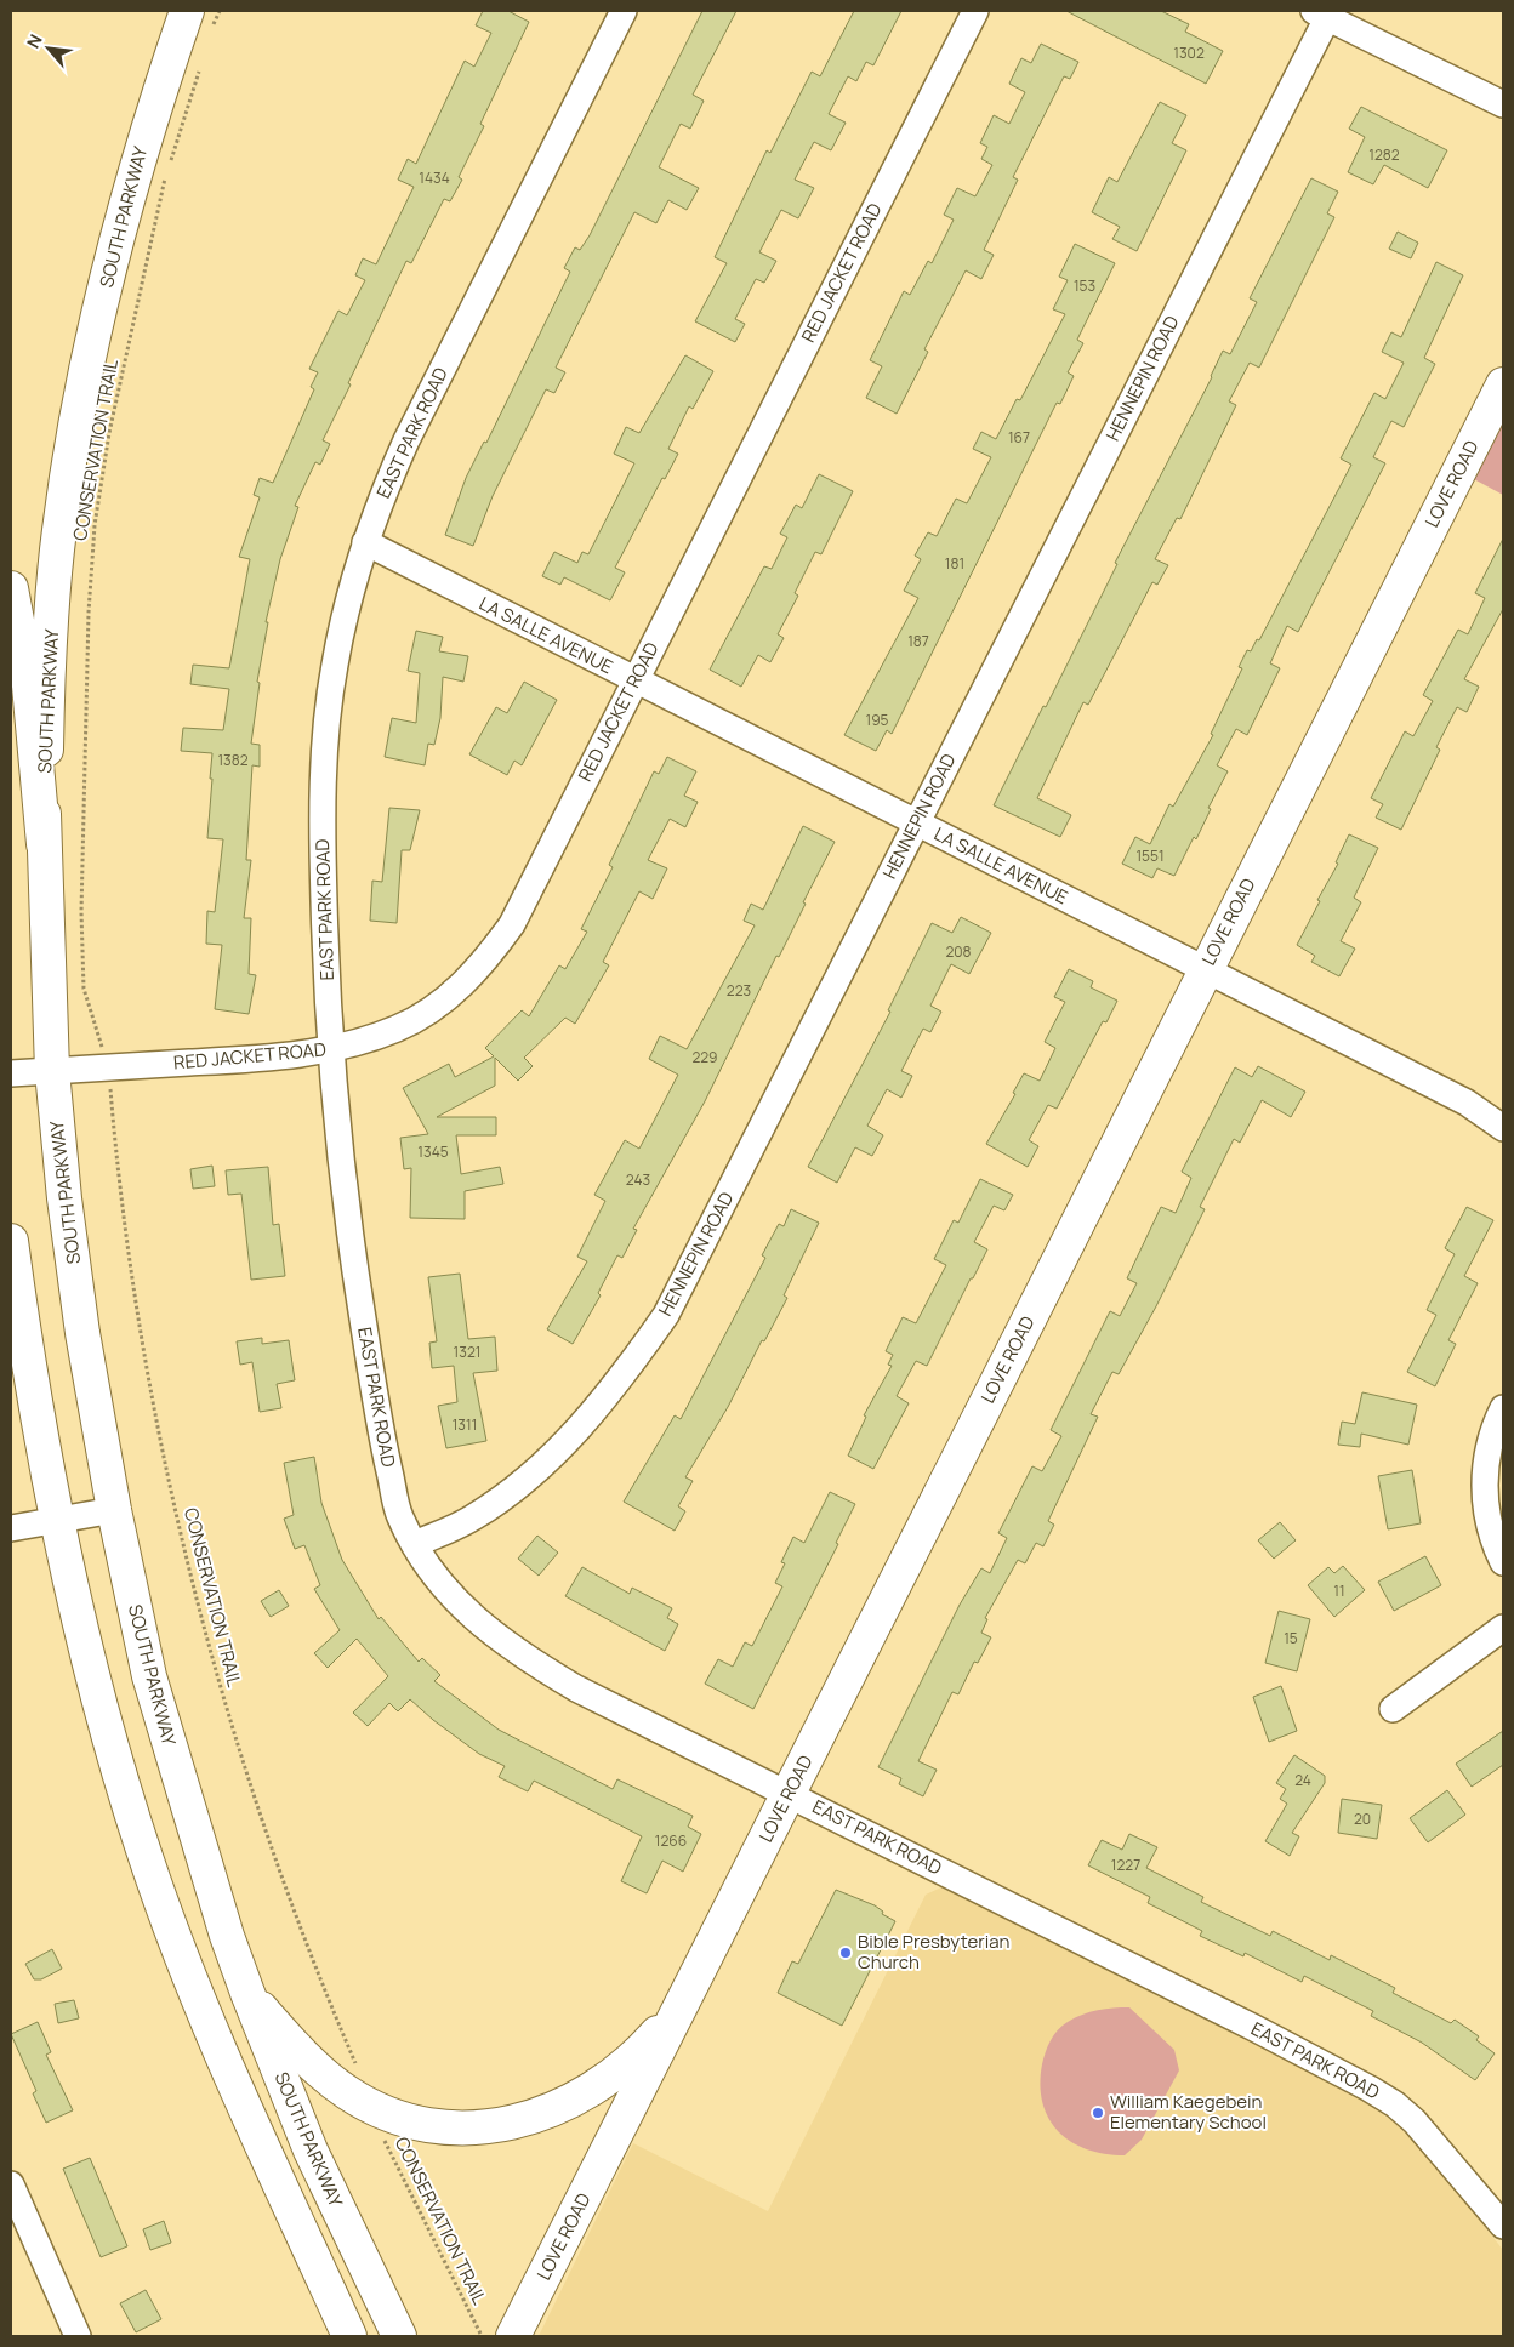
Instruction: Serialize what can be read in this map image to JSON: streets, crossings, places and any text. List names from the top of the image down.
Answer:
{
  "streets": {
    "main road": ["SOUTH PARKWAY", "LOVE ROAD"],
    "street": [
      "RED JACKET ROAD",
      "HENNEPIN ROAD",
      "EAST PARK ROAD",
      "LA SALLE AVENUE"
    ],
    "path": ["CONSERVATION TRAIL"]
  },
  "crossings": [
    ["SOUTH PARKWAY", "RED JACKET ROAD"],
    ["RED JACKET ROAD", "EAST PARK ROAD"],
    ["RED JACKET ROAD", "LA SALLE AVENUE"],
    ["HENNEPIN ROAD", "EAST PARK ROAD"],
    ["HENNEPIN ROAD", "LA SALLE AVENUE"],
    ["EAST PARK ROAD", "LOVE ROAD"],
    ["EAST PARK ROAD", "LA SALLE AVENUE"],
    ["LOVE ROAD", "LA SALLE AVENUE"]
  ],
  "places": ["Bible Presbyterian Church", "William Kaegebein Elementary School"],
  "house_numbers": [
    "1302",
    "1282",
    "1434",
    "153",
    "167",
    "181",
    "187",
    "195",
    "1382",
    "1551",
    "208",
    "223",
    "229",
    "1345",
    "243",
    "1321",
    "1311",
    "11",
    "15",
    "24",
    "20",
    "1266",
    "1227"
  ],
  "north": "top left"
}
